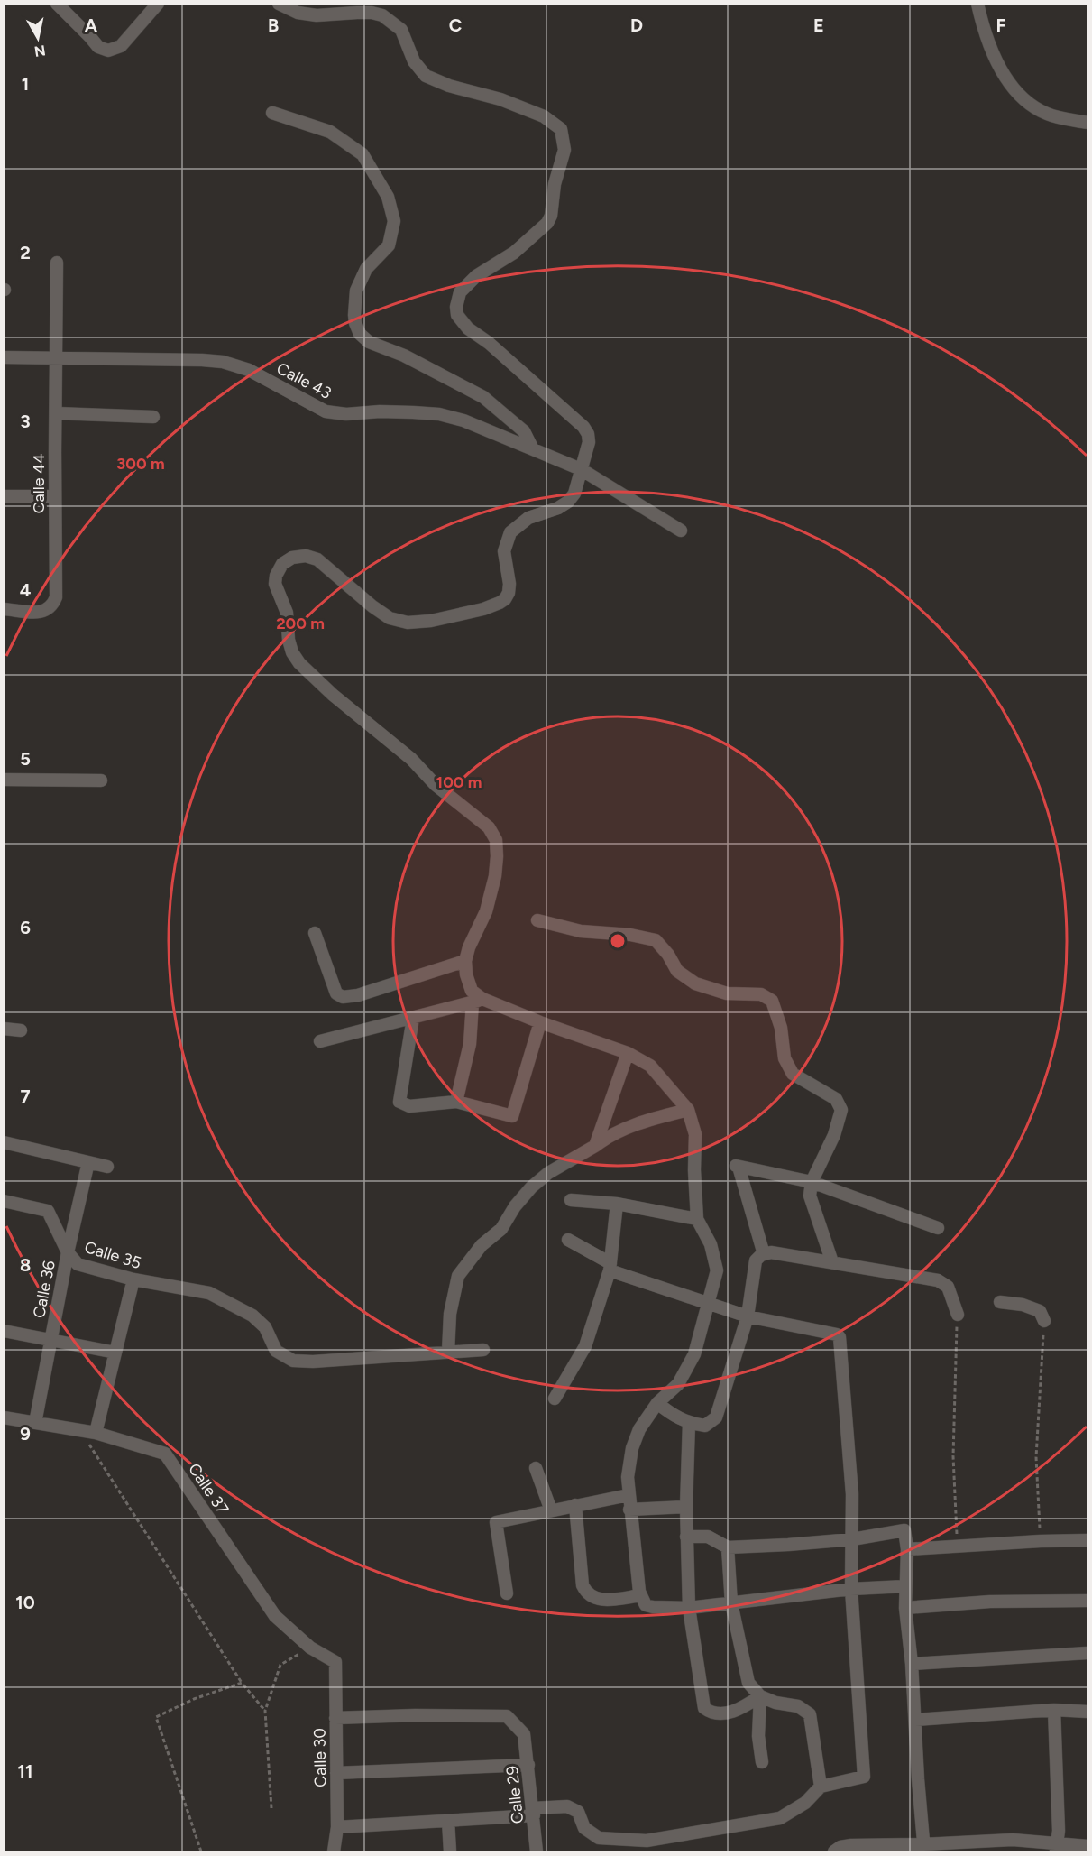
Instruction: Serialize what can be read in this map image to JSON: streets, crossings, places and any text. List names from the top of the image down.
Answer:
{
  "streets": {
    "street": [
      "Calle 43",
      "Calle 44",
      "Calle 35",
      "Calle 36",
      "Calle 37",
      "Calle 30",
      "Calle 29"
    ]
  },
  "crossings": [
    ["Calle 43", "Calle 44"],
    ["Calle 35", "Calle 36"],
    ["Calle 36", "Calle 37"],
    ["Calle 37", "Calle 30"],
    ["Calle 30", "Calle 29"]
  ],
  "north": "bottom",
  "grid": {
    "columns": [
      "A",
      "B",
      "C",
      "D",
      "E",
      "F"
    ],
    "rows": [
      "1",
      "2",
      "3",
      "4",
      "5",
      "6",
      "7",
      "8",
      "9",
      "10",
      "11"
    ]
  },
  "rings": ["300 m", "200 m", "100 m"]
}
